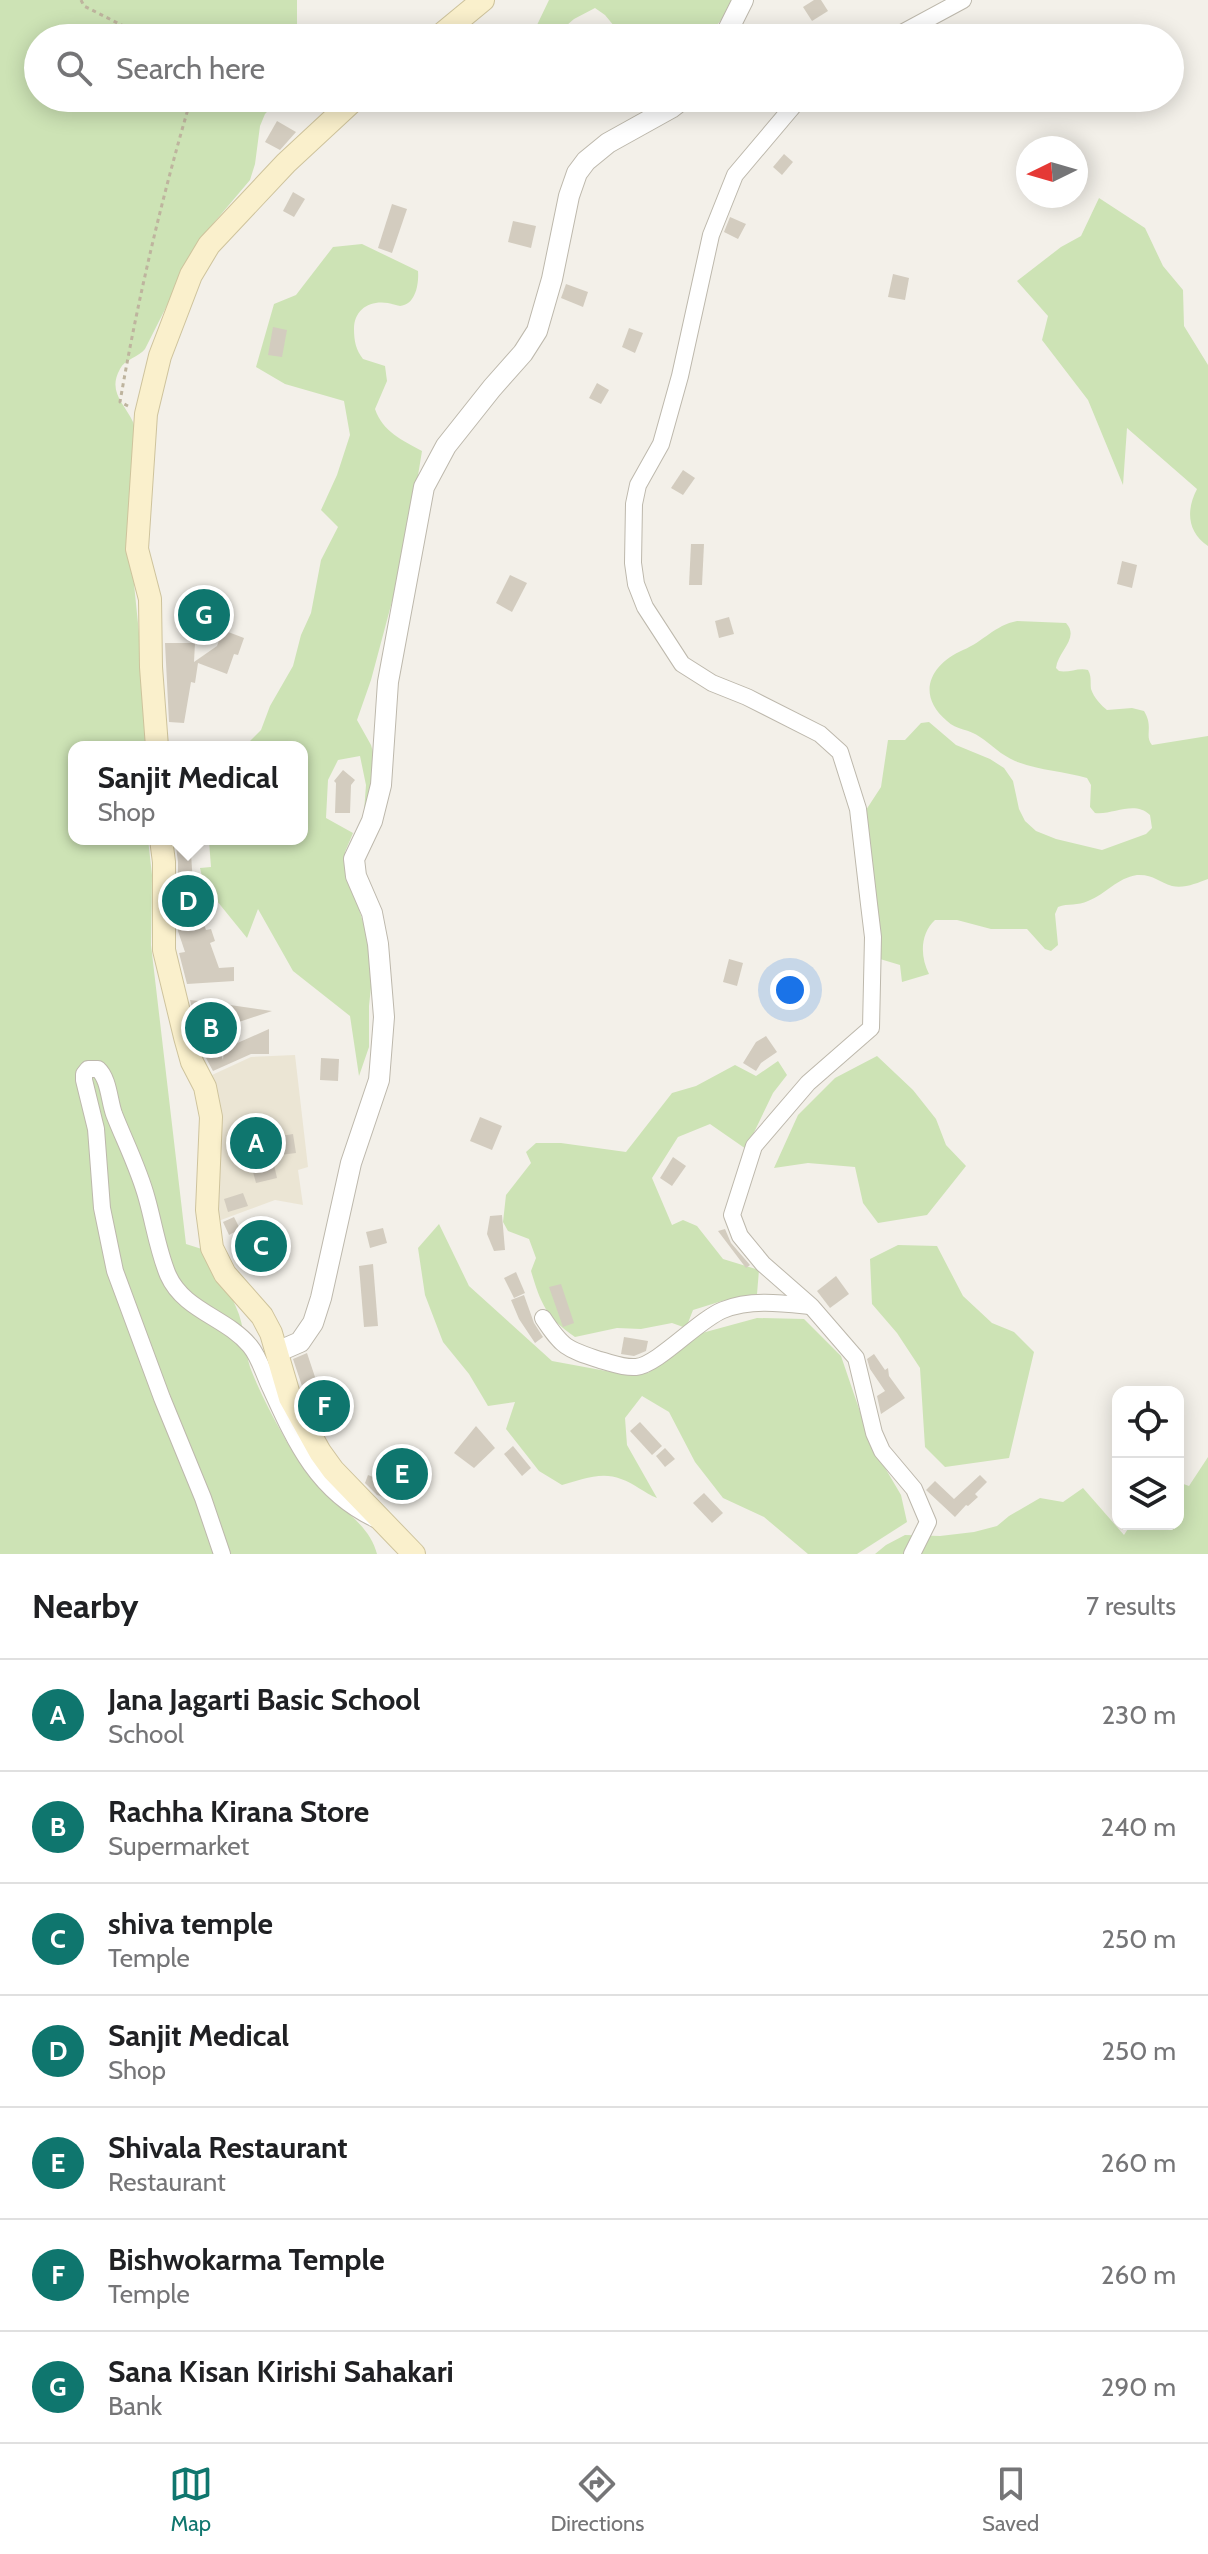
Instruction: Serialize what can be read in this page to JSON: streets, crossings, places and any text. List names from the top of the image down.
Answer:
{
  "north": "left",
  "page": {
    "search": "Search here",
    "pins": [
      "G",
      "D",
      "B",
      "A",
      "C",
      "F",
      "E"
    ],
    "popup": ["Sanjit Medical", "Shop"],
    "heading": ["Nearby", "7 results"],
    "list": [
      {
        "mark": "A",
        "name": "Jana Jagarti Basic School",
        "note": "School",
        "value": "230 m"
      },
      {
        "mark": "B",
        "name": "Rachha Kirana Store",
        "note": "Supermarket",
        "value": "240 m"
      },
      {
        "mark": "C",
        "name": "shiva temple",
        "note": "Temple",
        "value": "250 m"
      },
      {
        "mark": "D",
        "name": "Sanjit Medical",
        "note": "Shop",
        "value": "250 m"
      },
      {
        "mark": "E",
        "name": "Shivala Restaurant",
        "note": "Restaurant",
        "value": "260 m"
      },
      {
        "mark": "F",
        "name": "Bishwokarma Temple",
        "note": "Temple",
        "value": "260 m"
      },
      {
        "mark": "G",
        "name": "Sana Kisan Kirishi Sahakari",
        "note": "Bank",
        "value": "290 m"
      }
    ],
    "nav": ["Map", "Directions", "Saved"]
  }
}
